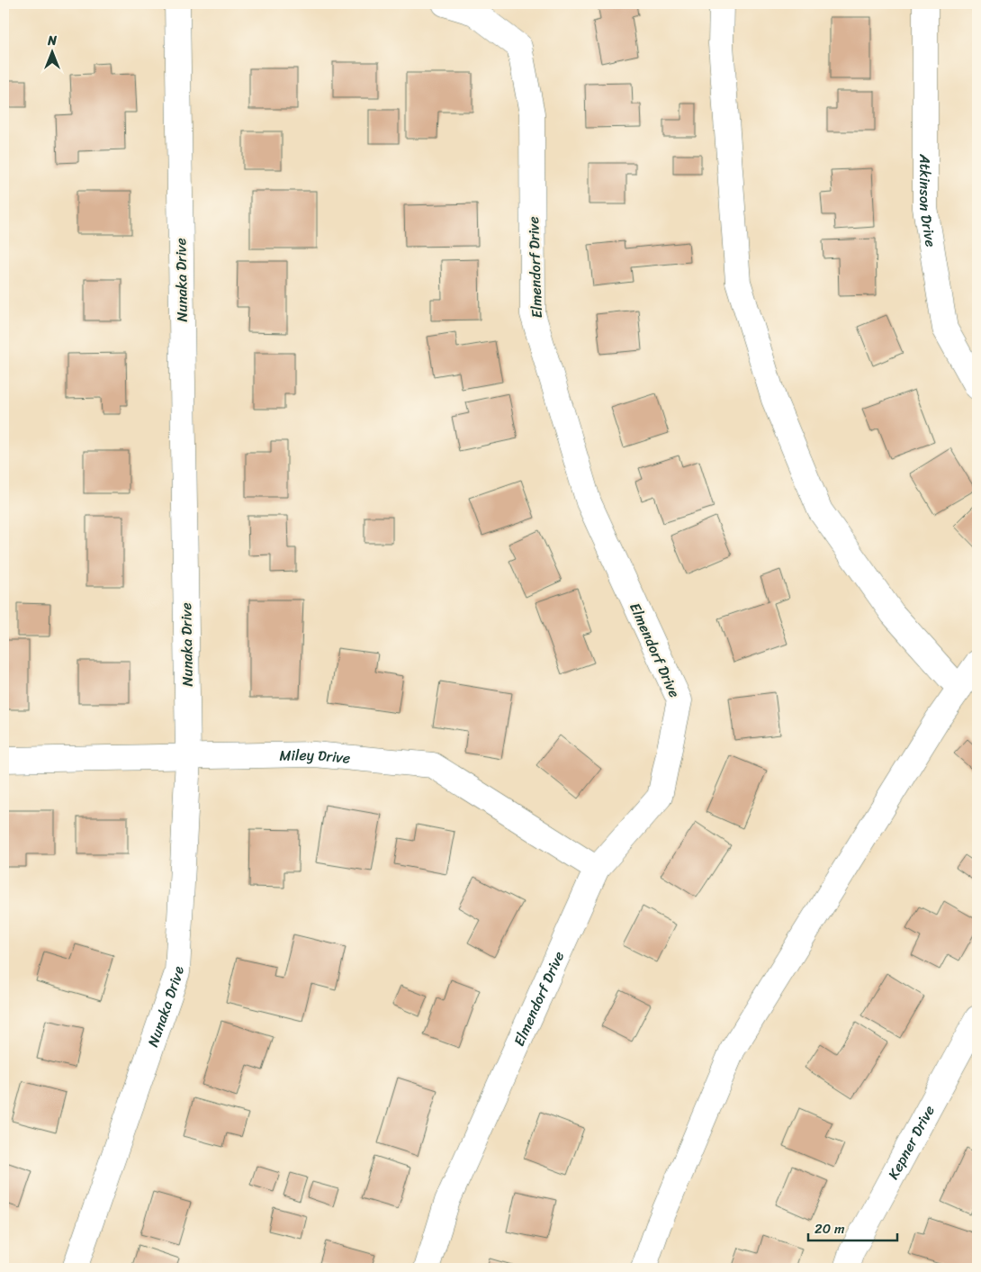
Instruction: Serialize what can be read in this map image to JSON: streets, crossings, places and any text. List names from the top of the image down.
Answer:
{
  "streets": {
    "street": [
      "Atkinson Drive",
      "Elmendorf Drive",
      "Nunaka Drive",
      "Miley Drive",
      "Kepner Drive"
    ]
  },
  "crossings": [
    ["Elmendorf Drive", "Miley Drive"],
    ["Nunaka Drive", "Miley Drive"]
  ],
  "scale_bar": "20 m",
  "north": "top"
}
